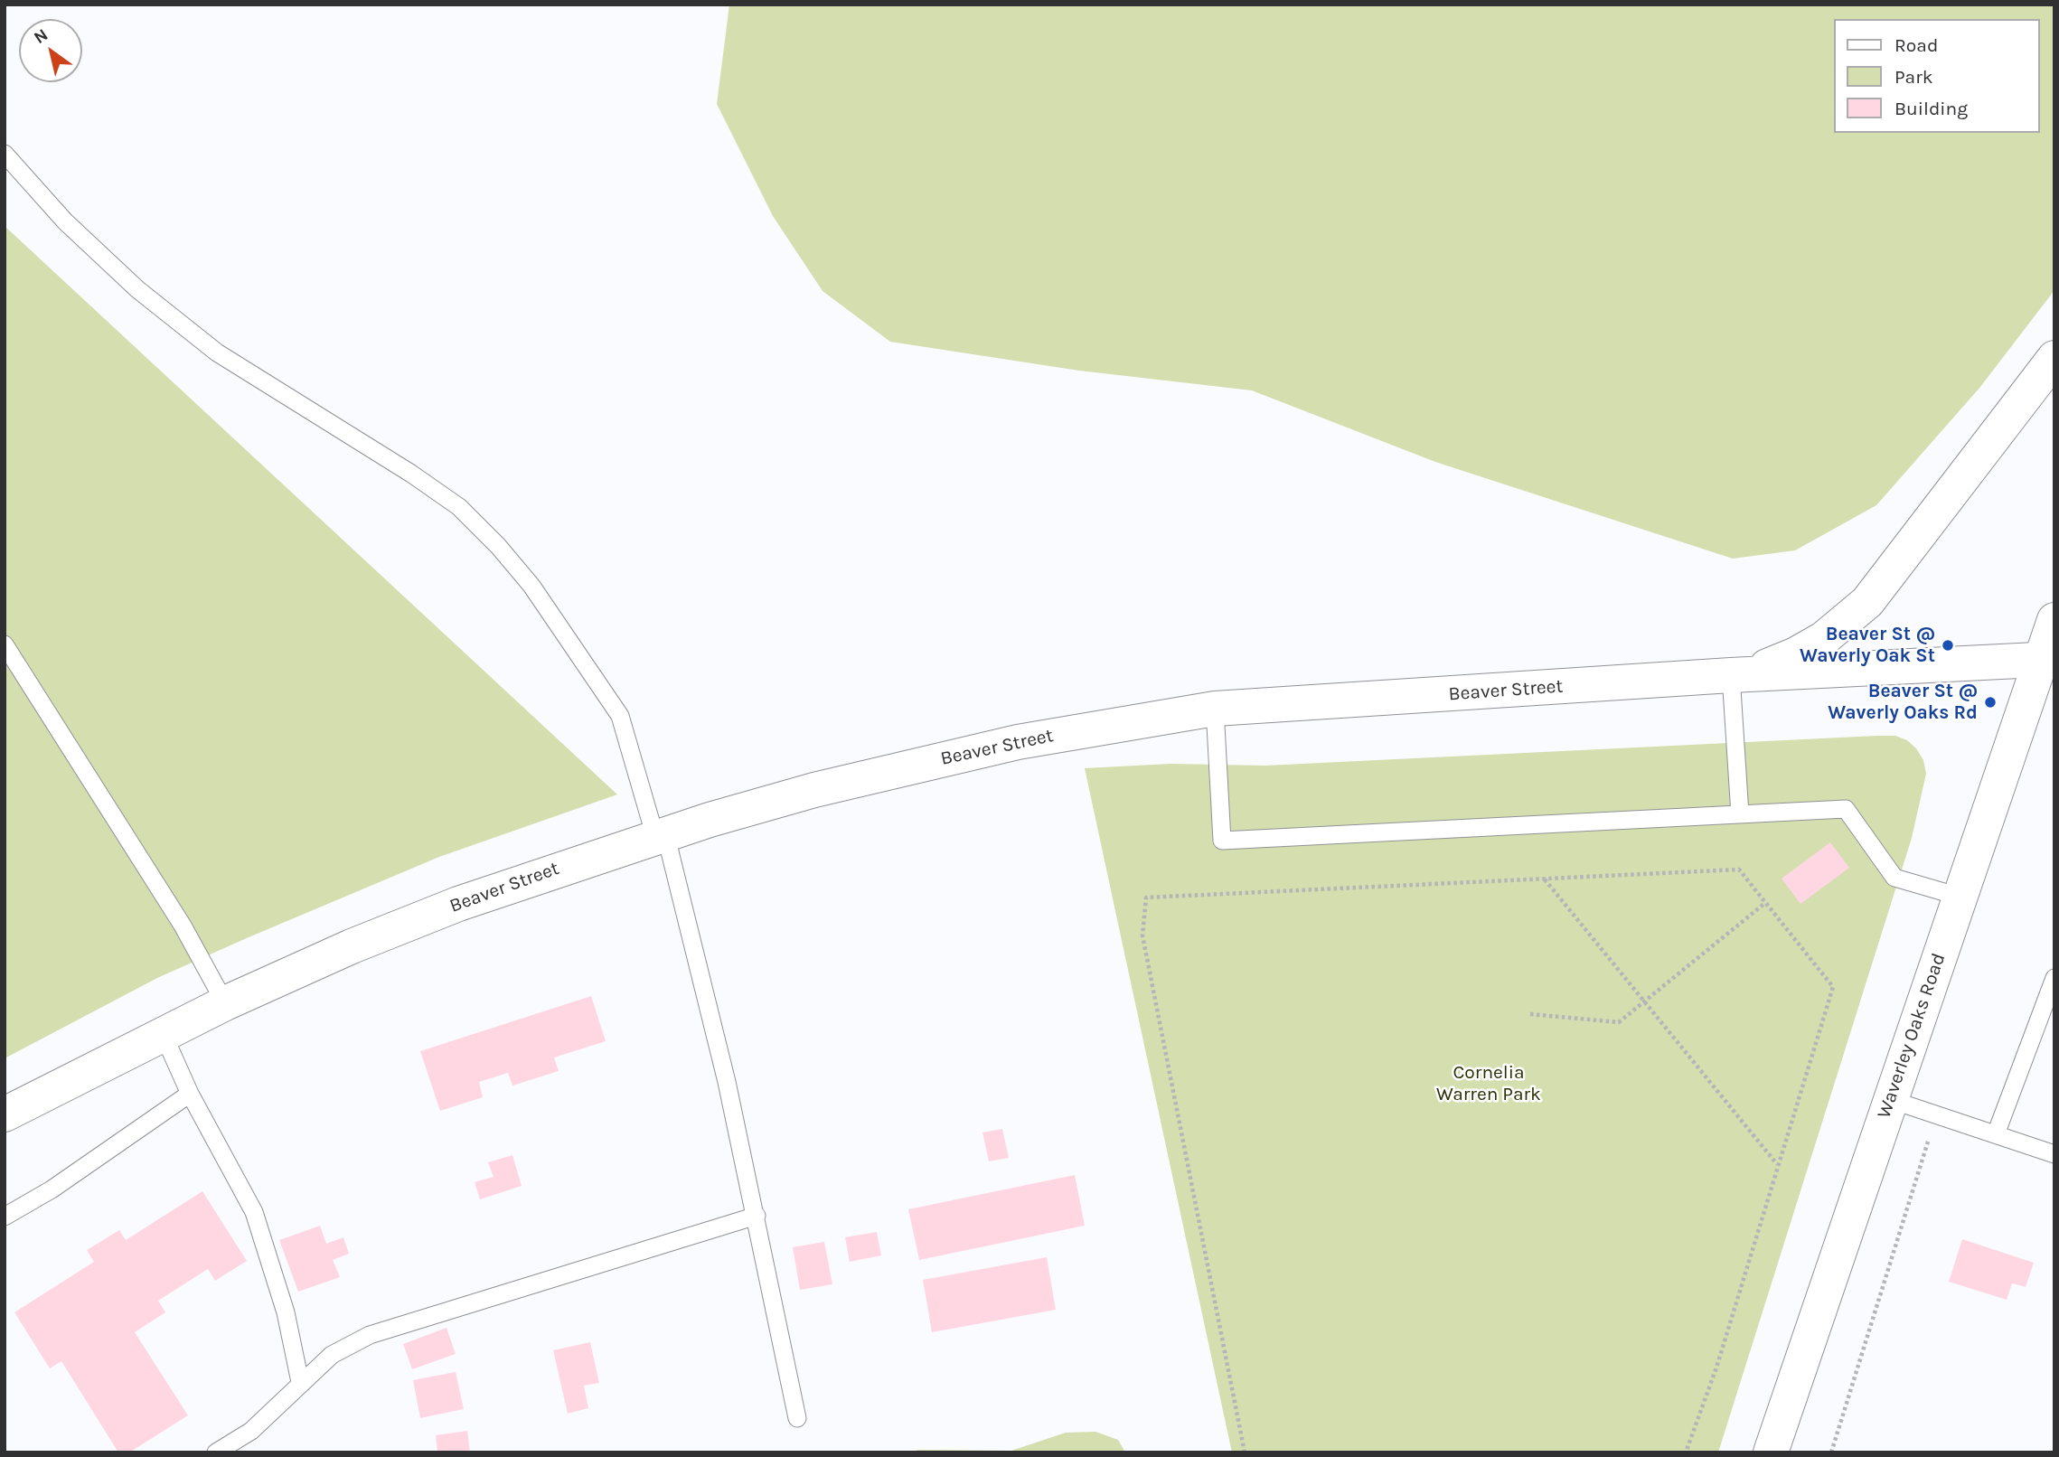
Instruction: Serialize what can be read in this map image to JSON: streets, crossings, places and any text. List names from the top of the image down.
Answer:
{
  "streets": {
    "main road": ["Beaver Street", "Waverley Oaks Road"]
  },
  "crossings": [
    ["Beaver Street", "Waverley Oaks Road"]
  ],
  "parks": ["Cornelia Warren Park"],
  "places": ["Beaver St @ Waverly Oak St", "Beaver St @ Waverly Oaks Rd"],
  "legend": ["Road", "Park", "Building"],
  "north": "top left"
}
